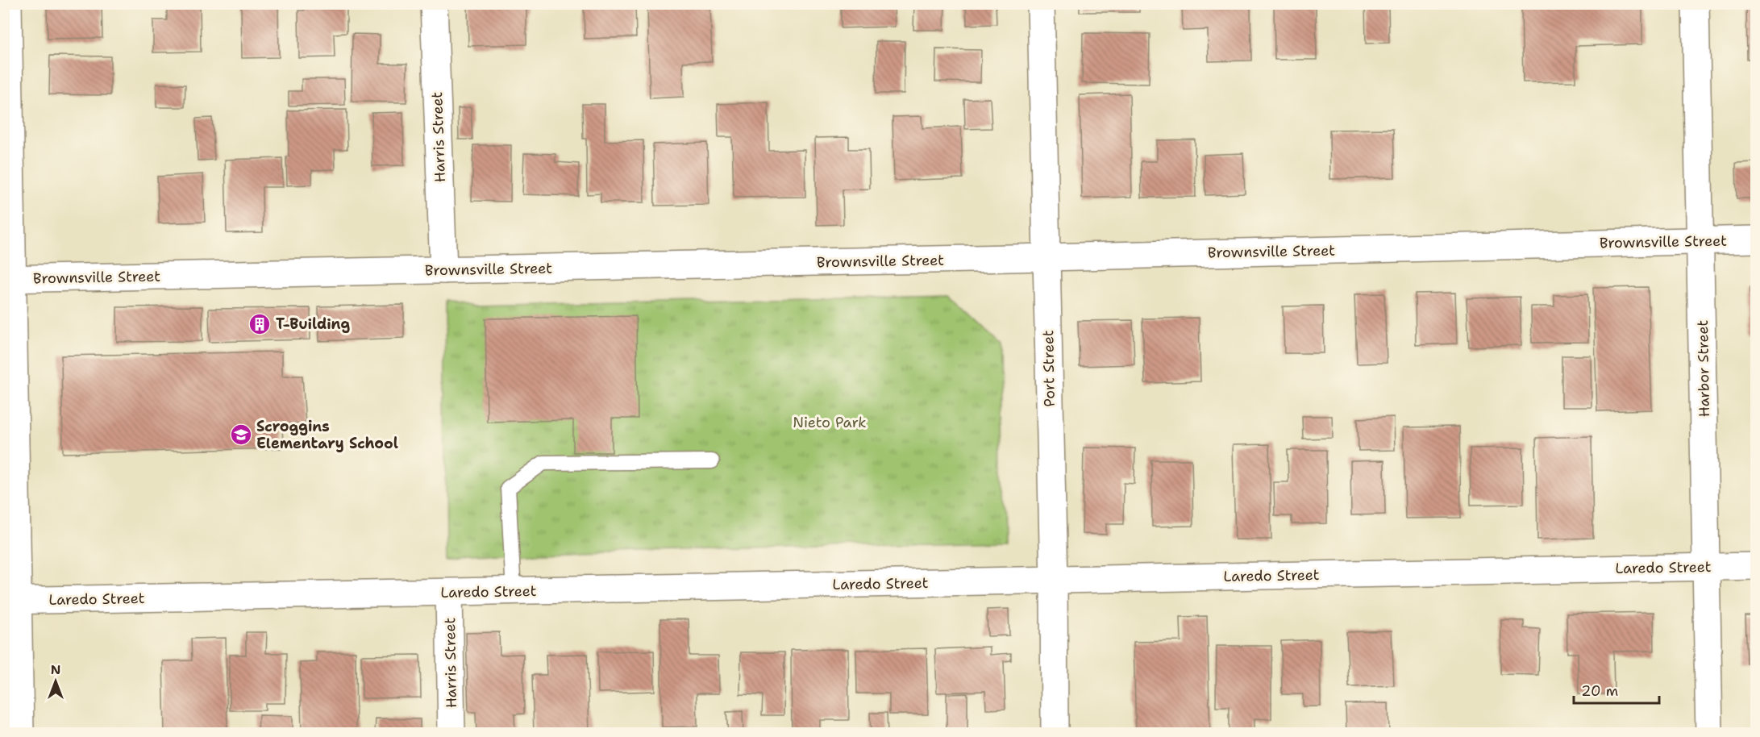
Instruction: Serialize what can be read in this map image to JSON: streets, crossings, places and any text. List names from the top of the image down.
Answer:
{
  "streets": {
    "street": [
      "Harris Street",
      "Brownsville Street",
      "Port Street",
      "Harbor Street",
      "Laredo Street"
    ]
  },
  "crossings": [
    ["Harris Street", "Brownsville Street"],
    ["Harris Street", "Laredo Street"],
    ["Brownsville Street", "Port Street"],
    ["Brownsville Street", "Harbor Street"],
    ["Port Street", "Laredo Street"],
    ["Harbor Street", "Laredo Street"]
  ],
  "parks": ["Nieto Park"],
  "places": {
    "building": ["T-Building"],
    "school or university": ["Scroggins Elementary School"]
  },
  "scale_bar": "20 m",
  "north": "top"
}
